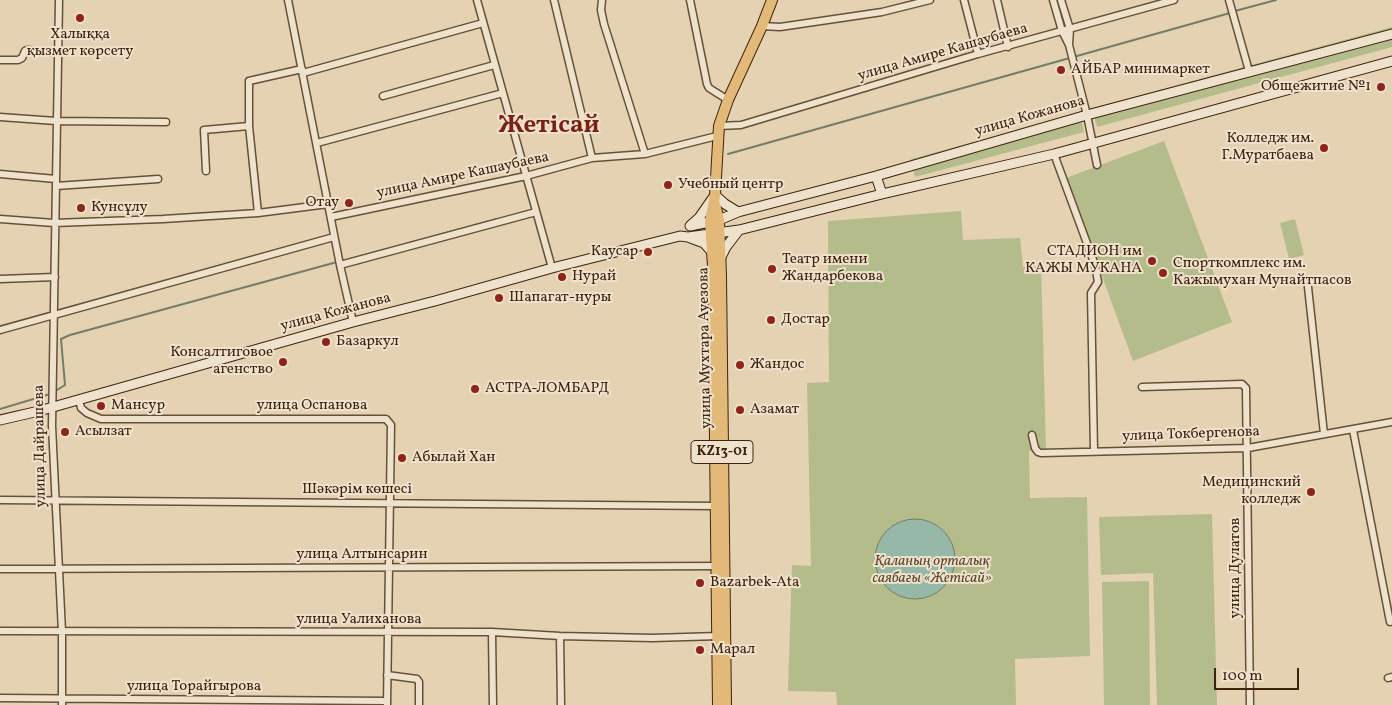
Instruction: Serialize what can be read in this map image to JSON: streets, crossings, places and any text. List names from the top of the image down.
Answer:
{
  "streets": {
    "main road": ["улица Мухтара Ауезова", "KZ13-01"],
    "street": [
      "улица Амире Кашаубаева",
      "улица Кожанова",
      "улица Оспанова",
      "улица Токбергенова",
      "улица Дайрашева",
      "Шәкәрім көшесі",
      "улица Алтынсарин",
      "улица Дулатов",
      "улица Уалиханова",
      "улица Торайгырова"
    ]
  },
  "crossings": [
    ["улица Амире Кашаубаева", "улица Мухтара Ауезова"],
    ["улица Кожанова", "улица Мухтара Ауезова"],
    ["улица Кожанова", "улица Оспанова"],
    ["улица Кожанова", "улица Дайрашева"],
    ["улица Мухтара Ауезова", "Шәкәрім көшесі"],
    ["улица Мухтара Ауезова", "улица Алтынсарин"],
    ["улица Мухтара Ауезова", "улица Уалиханова"],
    ["улица Оспанова", "Шәкәрім көшесі"],
    ["улица Оспанова", "улица Алтынсарин"],
    ["улица Оспанова", "улица Уалиханова"],
    ["улица Оспанова", "улица Торайгырова"],
    ["улица Токбергенова", "улица Дулатов"],
    ["улица Дайрашева", "Шәкәрім көшесі"],
    ["улица Дайрашева", "улица Алтынсарин"],
    ["улица Дайрашева", "улица Уалиханова"],
    ["улица Дайрашева", "улица Торайгырова"]
  ],
  "districts": ["Жетісай"],
  "parks": ["Қаланың орталық саябағы «Жетісай»"],
  "places": [
    "Халыққа қызмет көрсету",
    "АЙБАР минимаркет",
    "Общежитие №1",
    "Колледж им. Г.Муратбаева",
    "Учебный центр",
    "Отау",
    "Кунсұлу",
    "Каусар",
    "СТАДИОН им КАЖЫ МУКАНА",
    "Театр имени Жандарбекова",
    "Спорткомплекс им. Кажымухан Мунайтпасов",
    "Нурай",
    "Шапагат-нуры",
    "Достар",
    "Базаркул",
    "Консалтиговое агенство",
    "Жандос",
    "АСТРА-ЛОМБАРД",
    "Мансур",
    "Азамат",
    "Асылзат",
    "Абылай Хан",
    "Медицинский колледж",
    "Bazarbek-Ata",
    "Марал"
  ],
  "scale_bar": "100 m"
}
